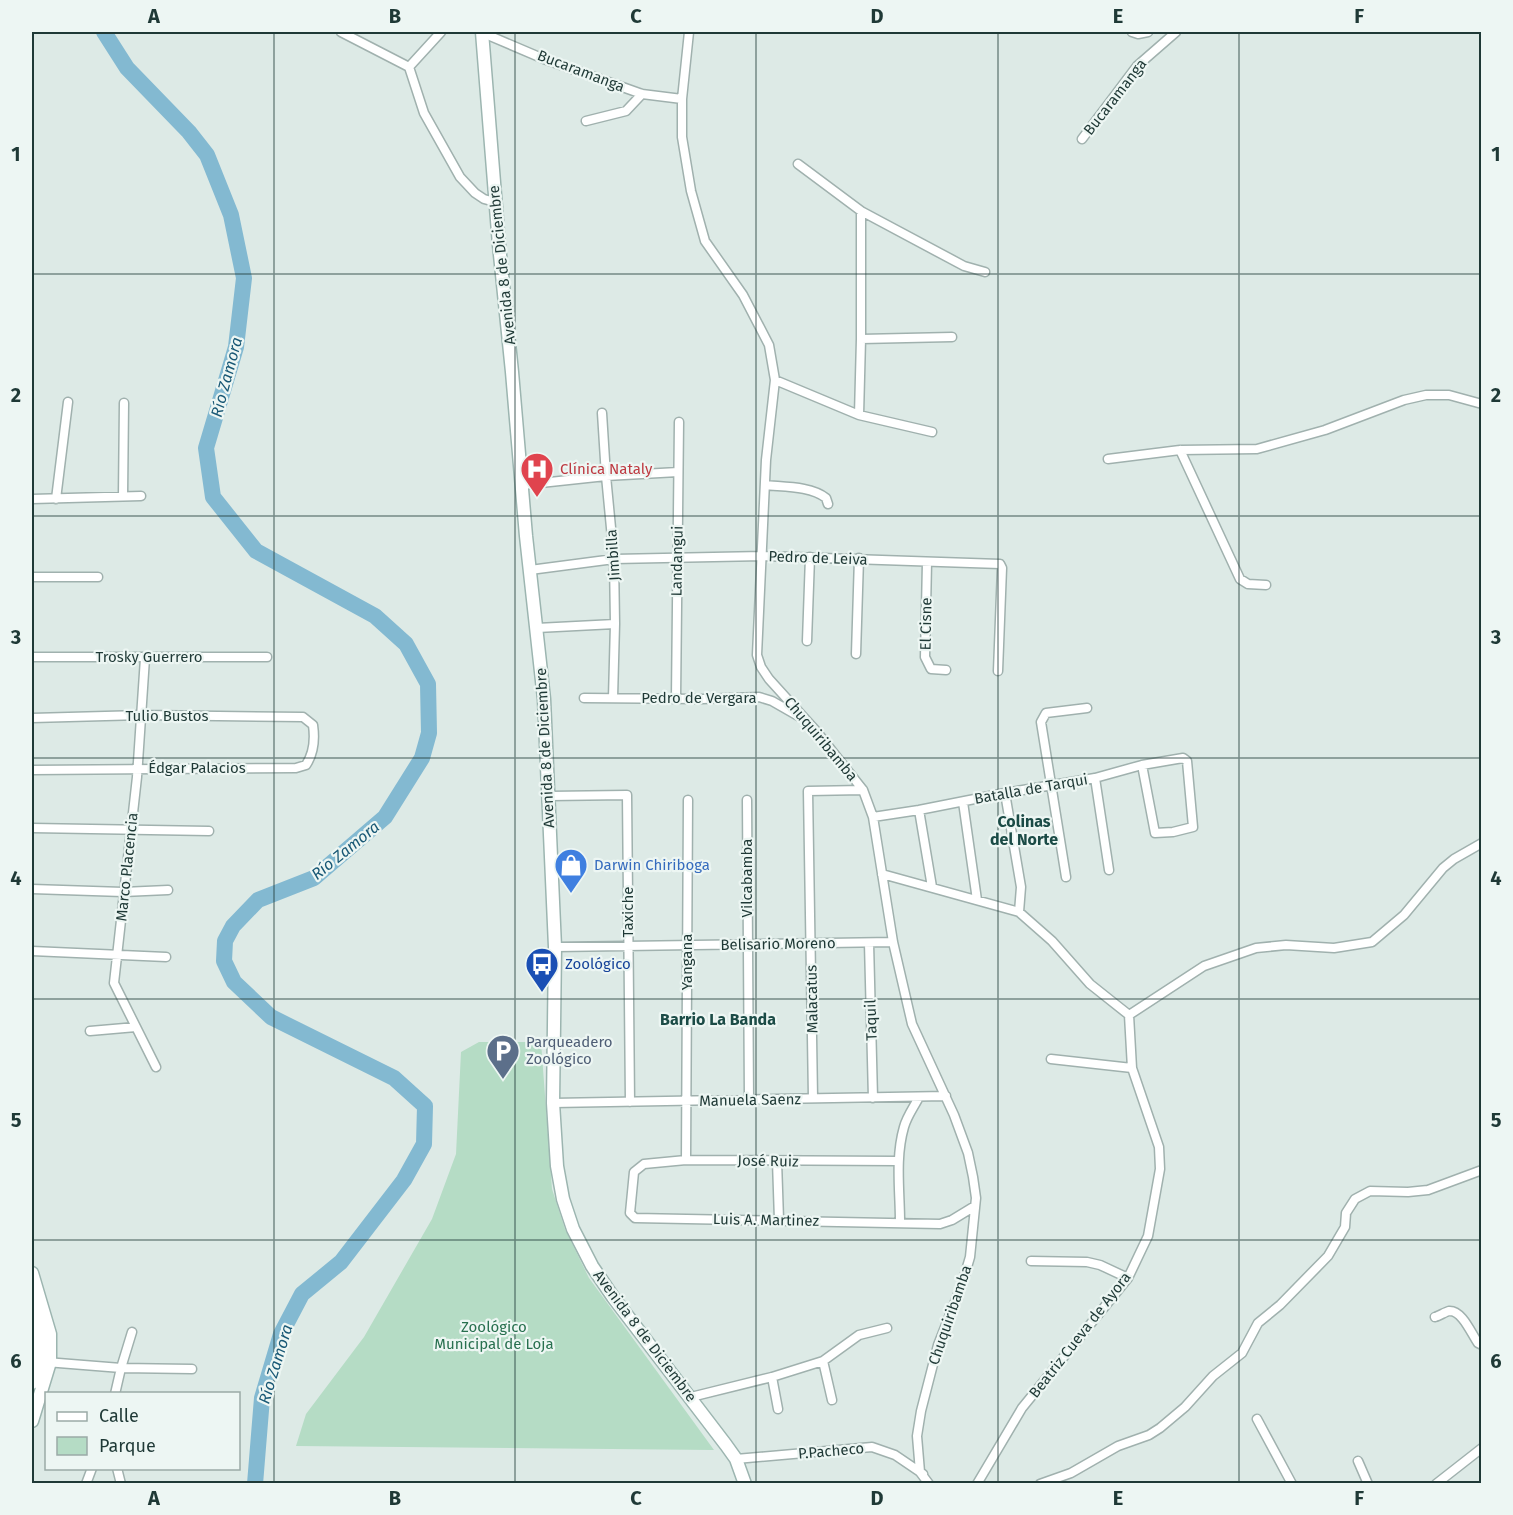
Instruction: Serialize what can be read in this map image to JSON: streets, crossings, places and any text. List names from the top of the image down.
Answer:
{
  "streets": {
    "main road": ["Avenida 8 de Diciembre"],
    "street": [
      "Bucaramanga",
      "Jimbilla",
      "Pedro de Leiva",
      "Landangui",
      "El Cisne",
      "Trosky Guerrero",
      "Pedro de Vergara",
      "Tulio Bustos",
      "Chuquiribamba",
      "Édgar Palacios",
      "Batalla de Tarqui",
      "Marco Placencia",
      "Vilcabamba",
      "Taxiche",
      "Belisario Moreno",
      "Yangana",
      "Malacatus",
      "Taquil",
      "Manuela Saenz",
      "José Ruiz",
      "Luis A. Martinez",
      "Beatriz Cueva de Ayora",
      "P.Pacheco"
    ]
  },
  "crossings": [
    ["Bucaramanga", "Avenida 8 de Diciembre"],
    ["Bucaramanga", "Chuquiribamba"],
    ["Avenida 8 de Diciembre", "Pedro de Leiva"],
    ["Avenida 8 de Diciembre", "Taxiche"],
    ["Avenida 8 de Diciembre", "Belisario Moreno"],
    ["Avenida 8 de Diciembre", "Manuela Saenz"],
    ["Avenida 8 de Diciembre", "P.Pacheco"],
    ["Jimbilla", "Pedro de Leiva"],
    ["Jimbilla", "Pedro de Vergara"],
    ["Pedro de Leiva", "Landangui"],
    ["Pedro de Leiva", "El Cisne"],
    ["Pedro de Leiva", "Chuquiribamba"],
    ["Landangui", "Pedro de Vergara"],
    ["Trosky Guerrero", "Marco Placencia"],
    ["Pedro de Vergara", "Chuquiribamba"],
    ["Tulio Bustos", "Édgar Palacios"],
    ["Tulio Bustos", "Marco Placencia"],
    ["Chuquiribamba", "Batalla de Tarqui"],
    ["Chuquiribamba", "Belisario Moreno"],
    ["Chuquiribamba", "Malacatus"],
    ["Chuquiribamba", "Manuela Saenz"],
    ["Chuquiribamba", "Luis A. Martinez"],
    ["Chuquiribamba", "P.Pacheco"],
    ["Édgar Palacios", "Marco Placencia"],
    ["Vilcabamba", "Belisario Moreno"],
    ["Vilcabamba", "Manuela Saenz"],
    ["Taxiche", "Belisario Moreno"],
    ["Taxiche", "Manuela Saenz"],
    ["Belisario Moreno", "Yangana"],
    ["Belisario Moreno", "Malacatus"],
    ["Belisario Moreno", "Taquil"],
    ["Yangana", "Manuela Saenz"],
    ["Yangana", "José Ruiz"],
    ["Malacatus", "Manuela Saenz"],
    ["Taquil", "Manuela Saenz"],
    ["José Ruiz", "Luis A. Martinez"]
  ],
  "districts": ["Colinas del Norte", "Barrio La Banda"],
  "water": ["Río Zamora"],
  "parks": ["Zoológico Municipal de Loja"],
  "places": {
    "hospital": ["Clínica Nataly"],
    "shop": ["Darwin Chiriboga"],
    "bus stop": ["Zoológico"],
    "parking": ["Parqueadero Zoológico"]
  },
  "legend": ["Calle", "Parque"],
  "grid": {
    "columns": [
      "A",
      "B",
      "C",
      "D",
      "E",
      "F"
    ],
    "rows": [
      "1",
      "2",
      "3",
      "4",
      "5",
      "6"
    ]
  }
}
